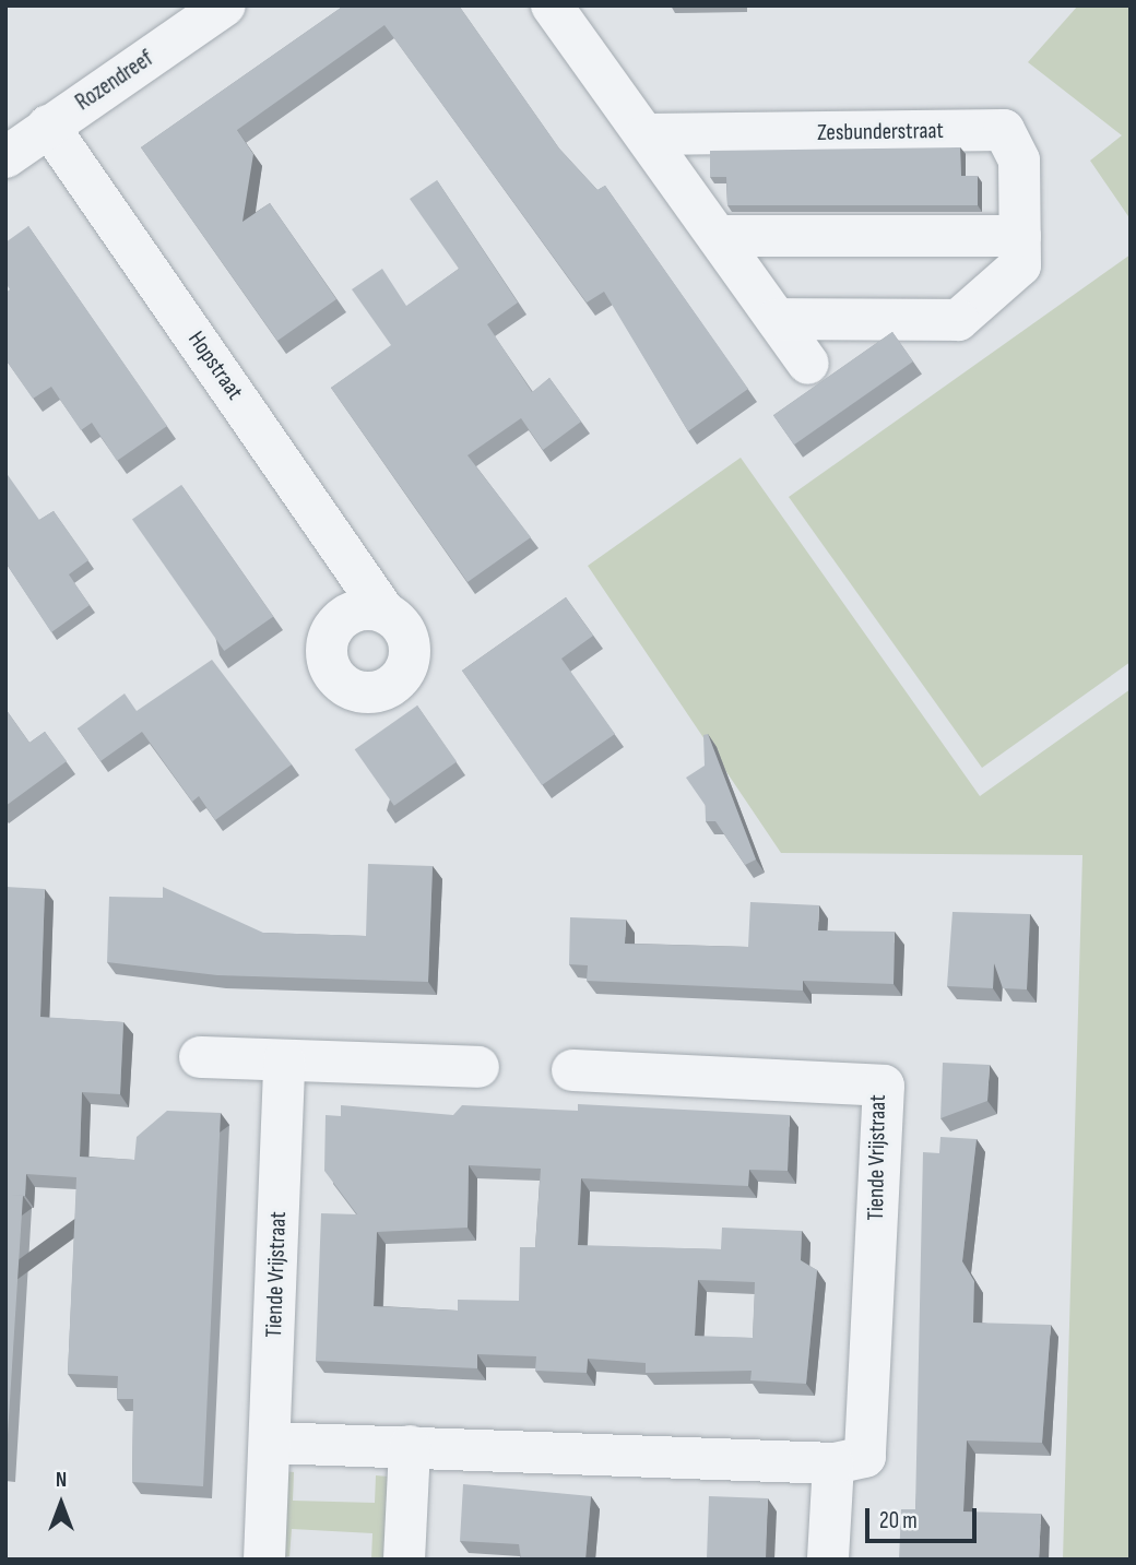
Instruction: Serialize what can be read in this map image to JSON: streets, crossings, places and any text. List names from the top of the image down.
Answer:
{
  "streets": {
    "street": [
      "Rozendreef",
      "Zesbunderstraat",
      "Hopstraat",
      "Tiende Vrijstraat"
    ]
  },
  "crossings": [
    ["Rozendreef", "Hopstraat"]
  ],
  "scale_bar": "20 m",
  "north": "top"
}
